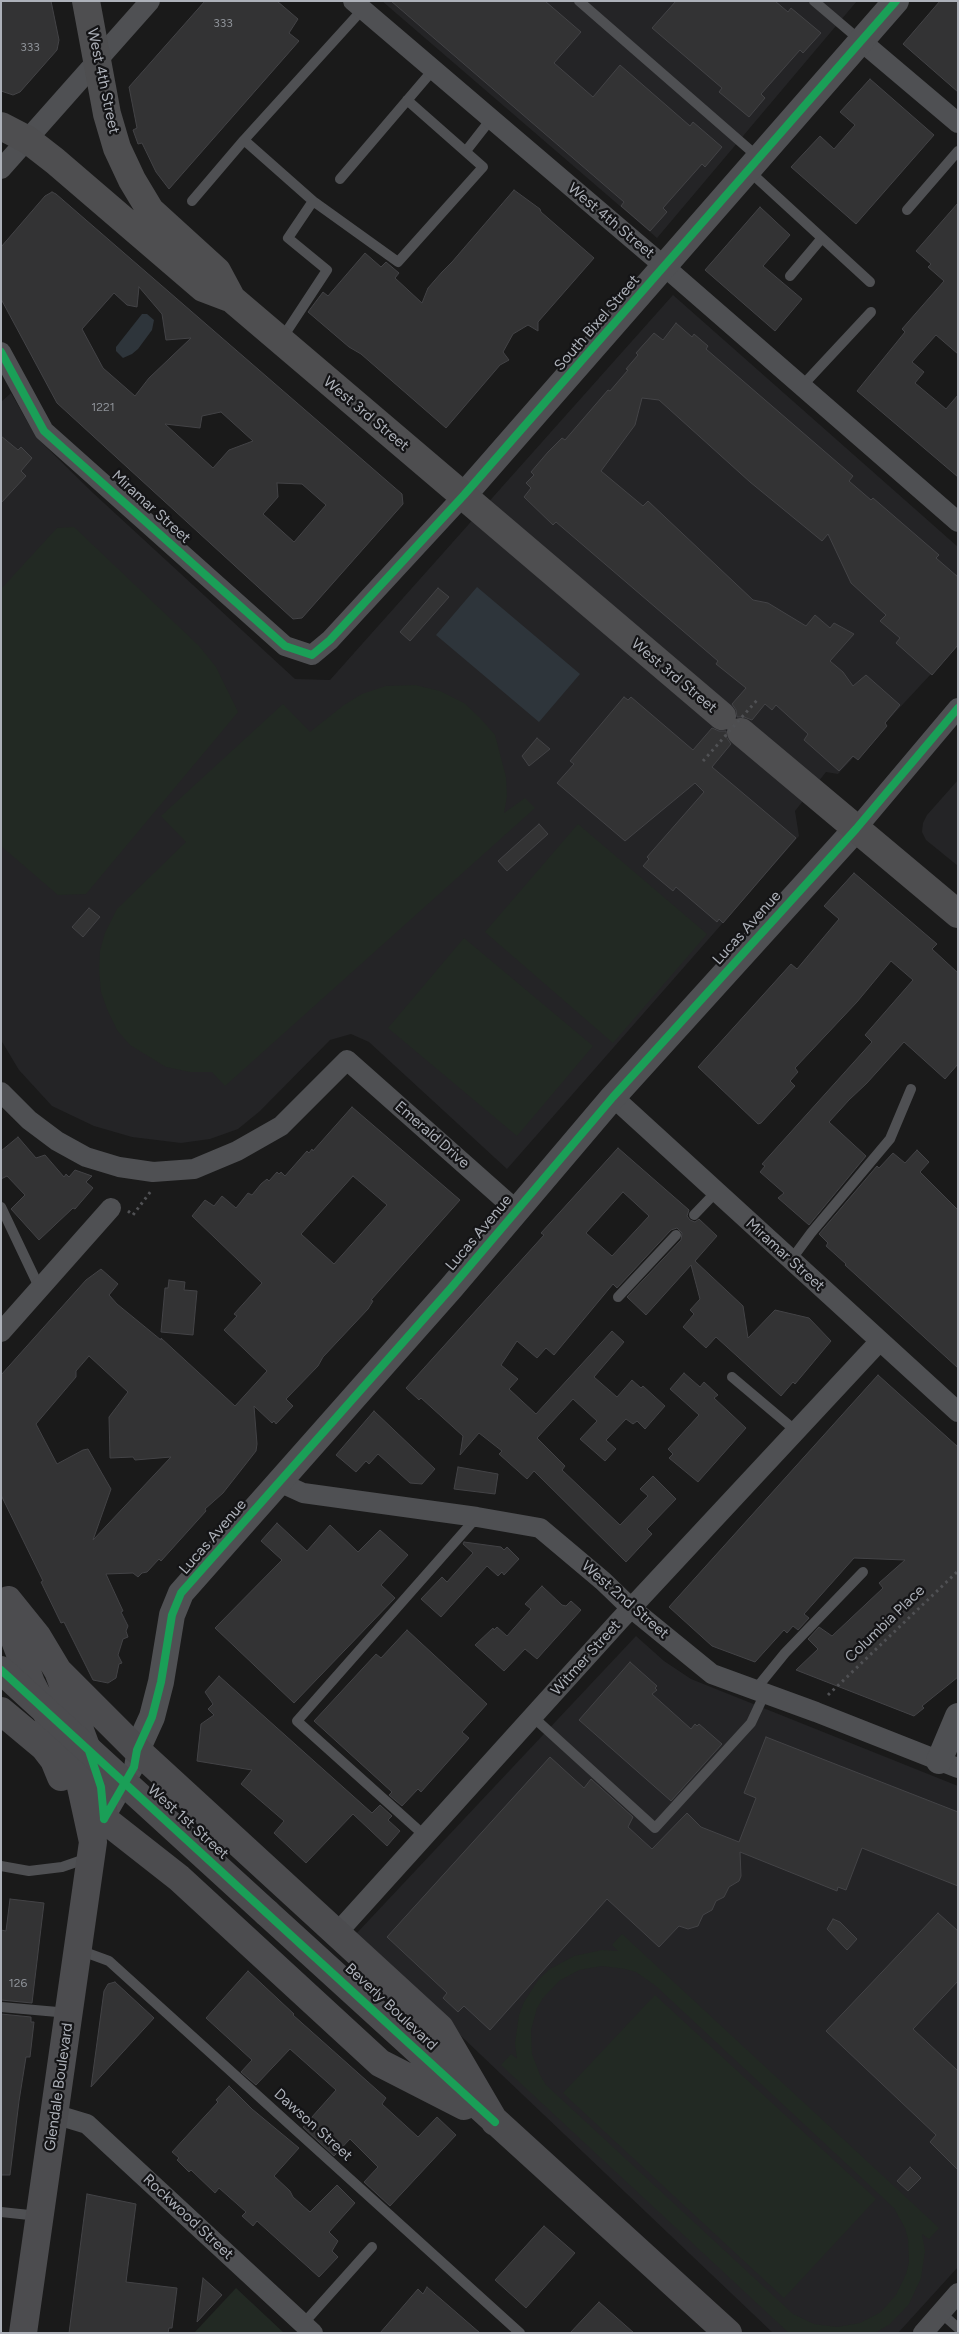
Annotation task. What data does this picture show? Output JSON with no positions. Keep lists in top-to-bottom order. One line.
{"streets":{"main road":["West 4th Street","West 3rd Street","West 1st Street","Beverly Boulevard","Glendale Boulevard"],"street":["South Bixel Street","Miramar Street","Lucas Avenue","Emerald Drive","West 2nd Street","Witmer Street","Rockwood Street"],"lane":["Dawson Street"],"path":["Columbia Place"]},"crossings":[["West 4th Street","South Bixel Street"],["West 4th Street","West 3rd Street"],["South Bixel Street","West 3rd Street"],["South Bixel Street","Miramar Street"],["West 3rd Street","Lucas Avenue"],["Miramar Street","Lucas Avenue"],["Miramar Street","Witmer Street"],["Lucas Avenue","Emerald Drive"],["Lucas Avenue","West 2nd Street"],["Lucas Avenue","Glendale Boulevard"],["West 2nd Street","Witmer Street"],["West 1st Street","Beverly Boulevard"],["Glendale Boulevard","Dawson Street"],["Glendale Boulevard","Rockwood Street"]],"house_numbers":["333","333","1221","126"]}
